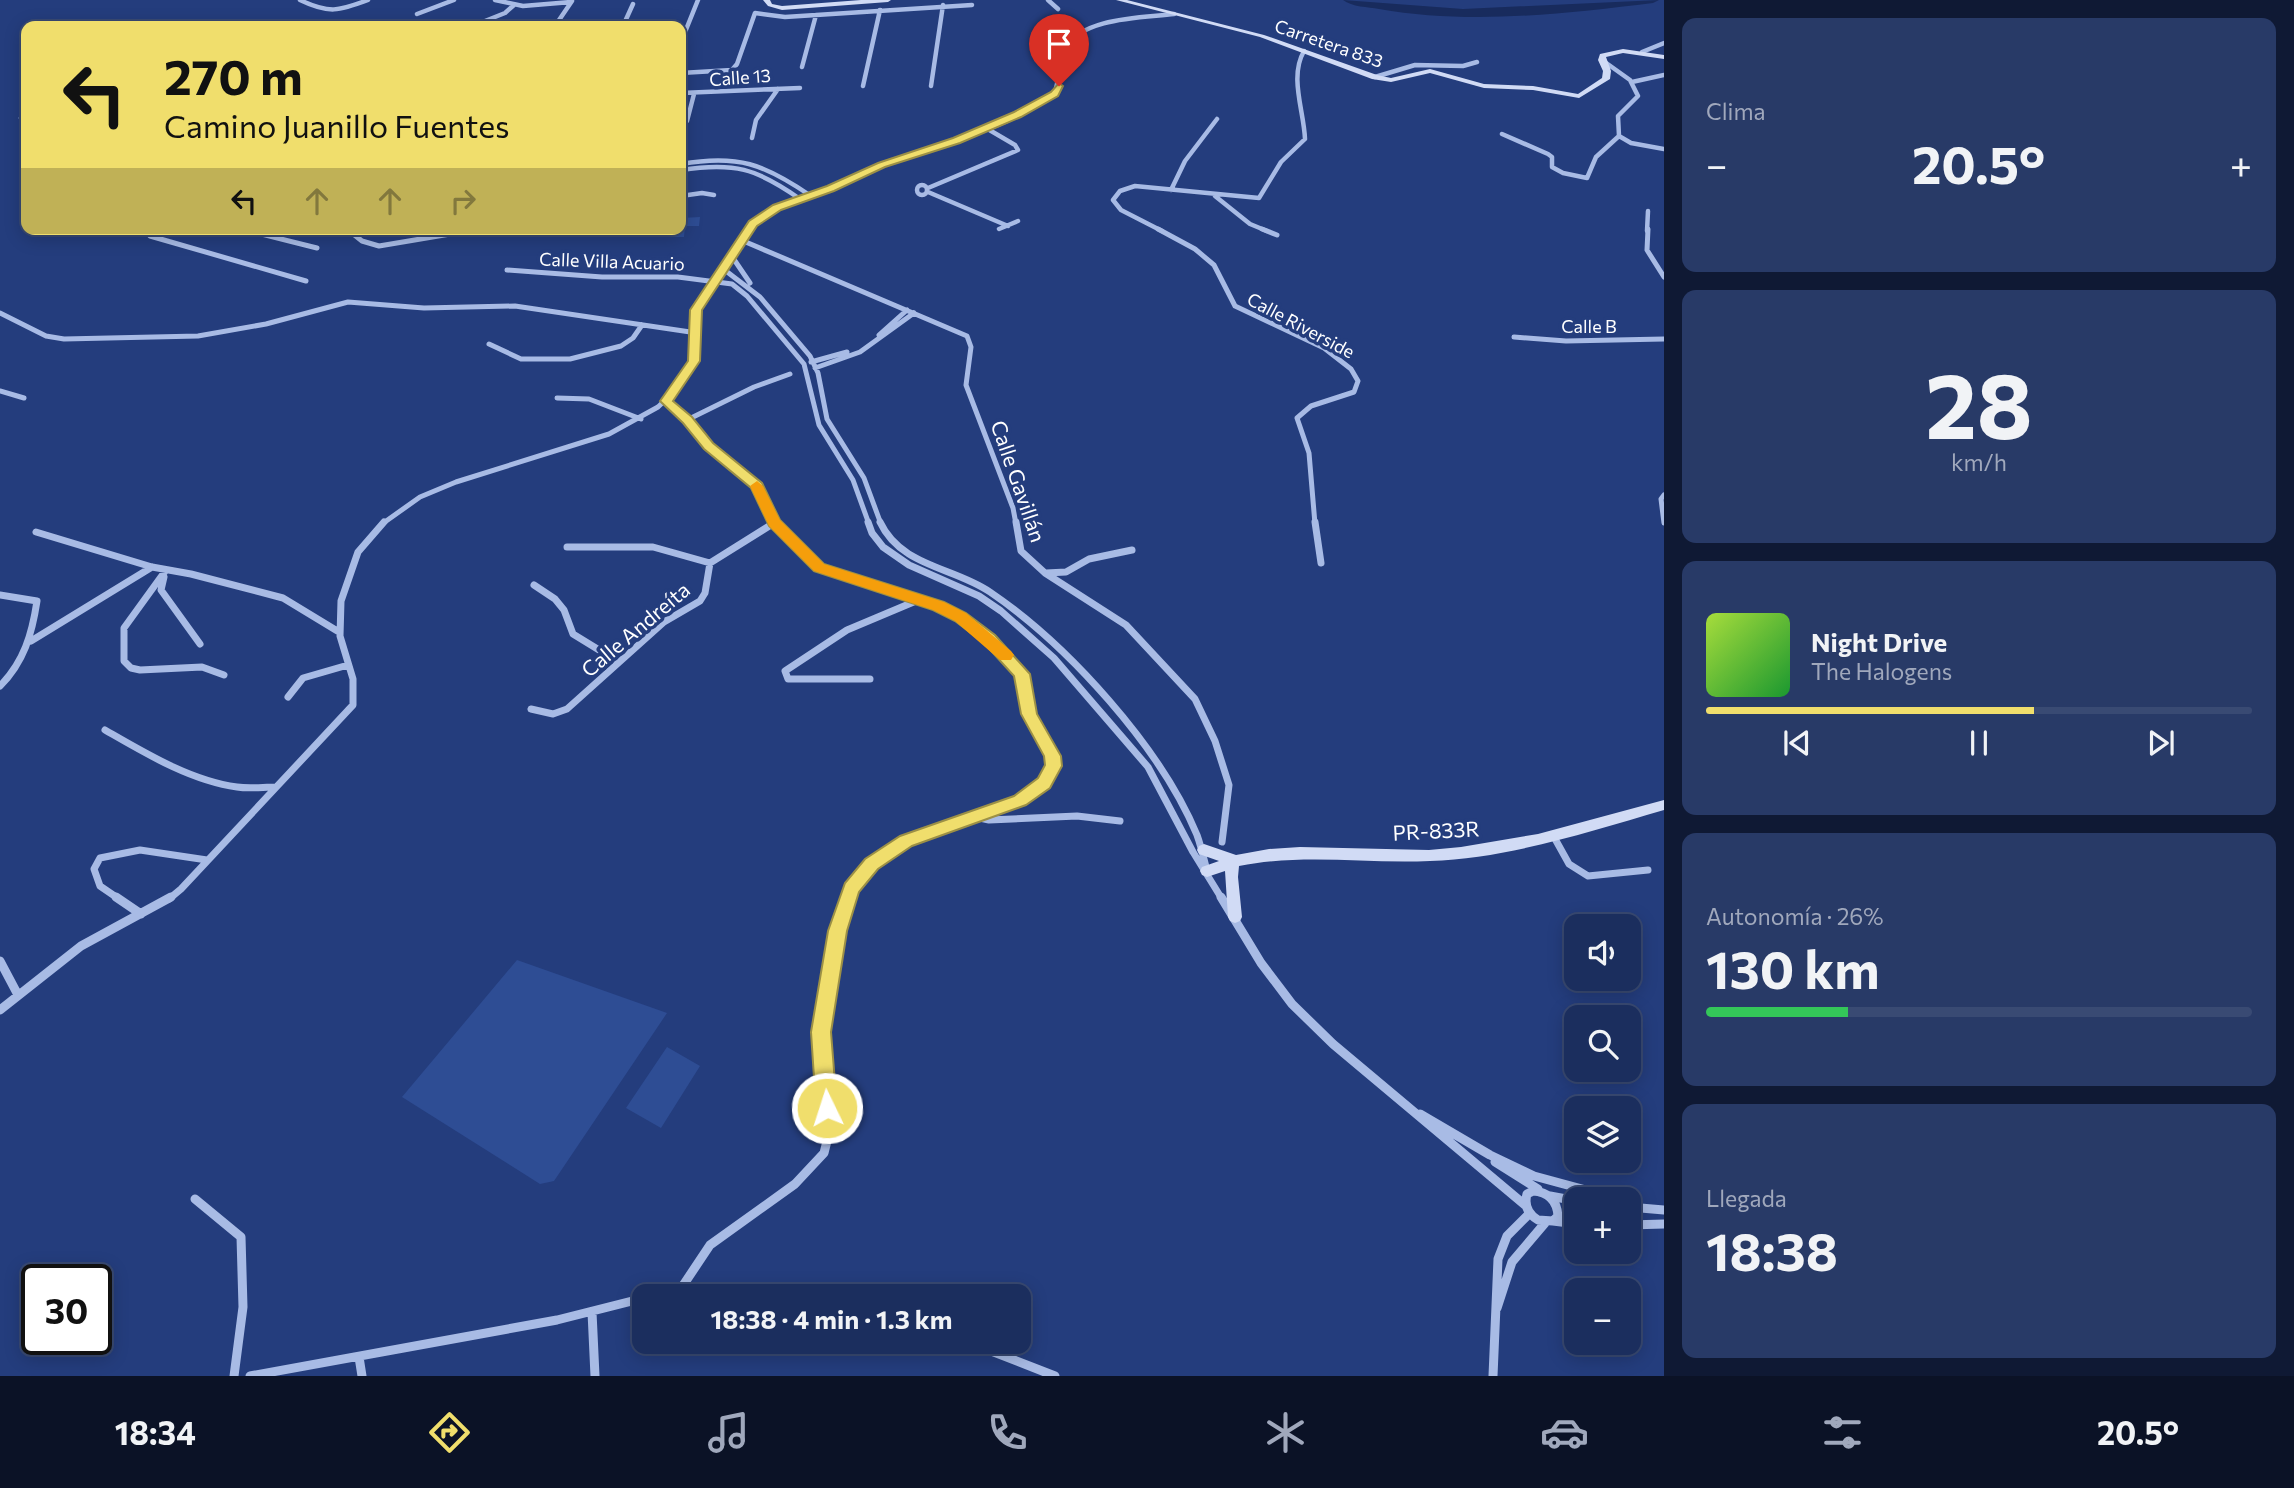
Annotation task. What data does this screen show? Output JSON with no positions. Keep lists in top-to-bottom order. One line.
{"streets":{"street":["Carretera 833","Calle 13","Calle Villa Acuario","Calle Riverside","Calle B","Calle Gavillán","Calle Andreíta","PR-833R"]},"crossings":[["Carretera 833","Calle Riverside"]],"page":{"tile":["Clima",["28","km/h"],["Autonomía · 26%","130 km"],["Llegada","18:38"]],"turn":["270 m","Camino Juanillo Fuentes"],"heat":["−","20.5°","+"],"song":["Night Drive","The Halogens"],"map_buttons":["+","−"],"limit":"30","trip":"18:38 · 4 min · 1.3 km","tabs":["18:34","20.5°"]}}
